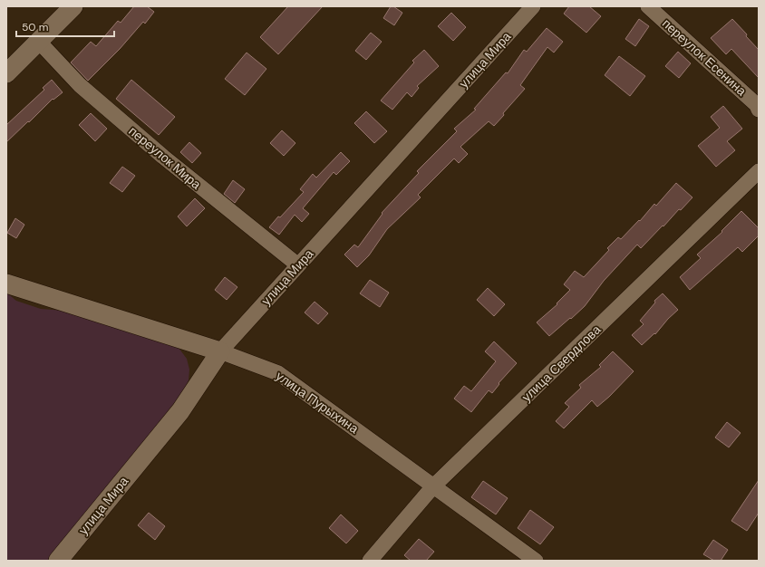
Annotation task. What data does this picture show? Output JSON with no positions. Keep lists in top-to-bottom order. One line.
{"streets":{"street":["переулок Есенина","улица Мира","переулок Мира","улица Свердлова","улица Пурыхина"]},"crossings":[["улица Мира","переулок Мира"],["улица Мира","улица Пурыхина"],["улица Свердлова","улица Пурыхина"]],"scale_bar":"50 m"}
